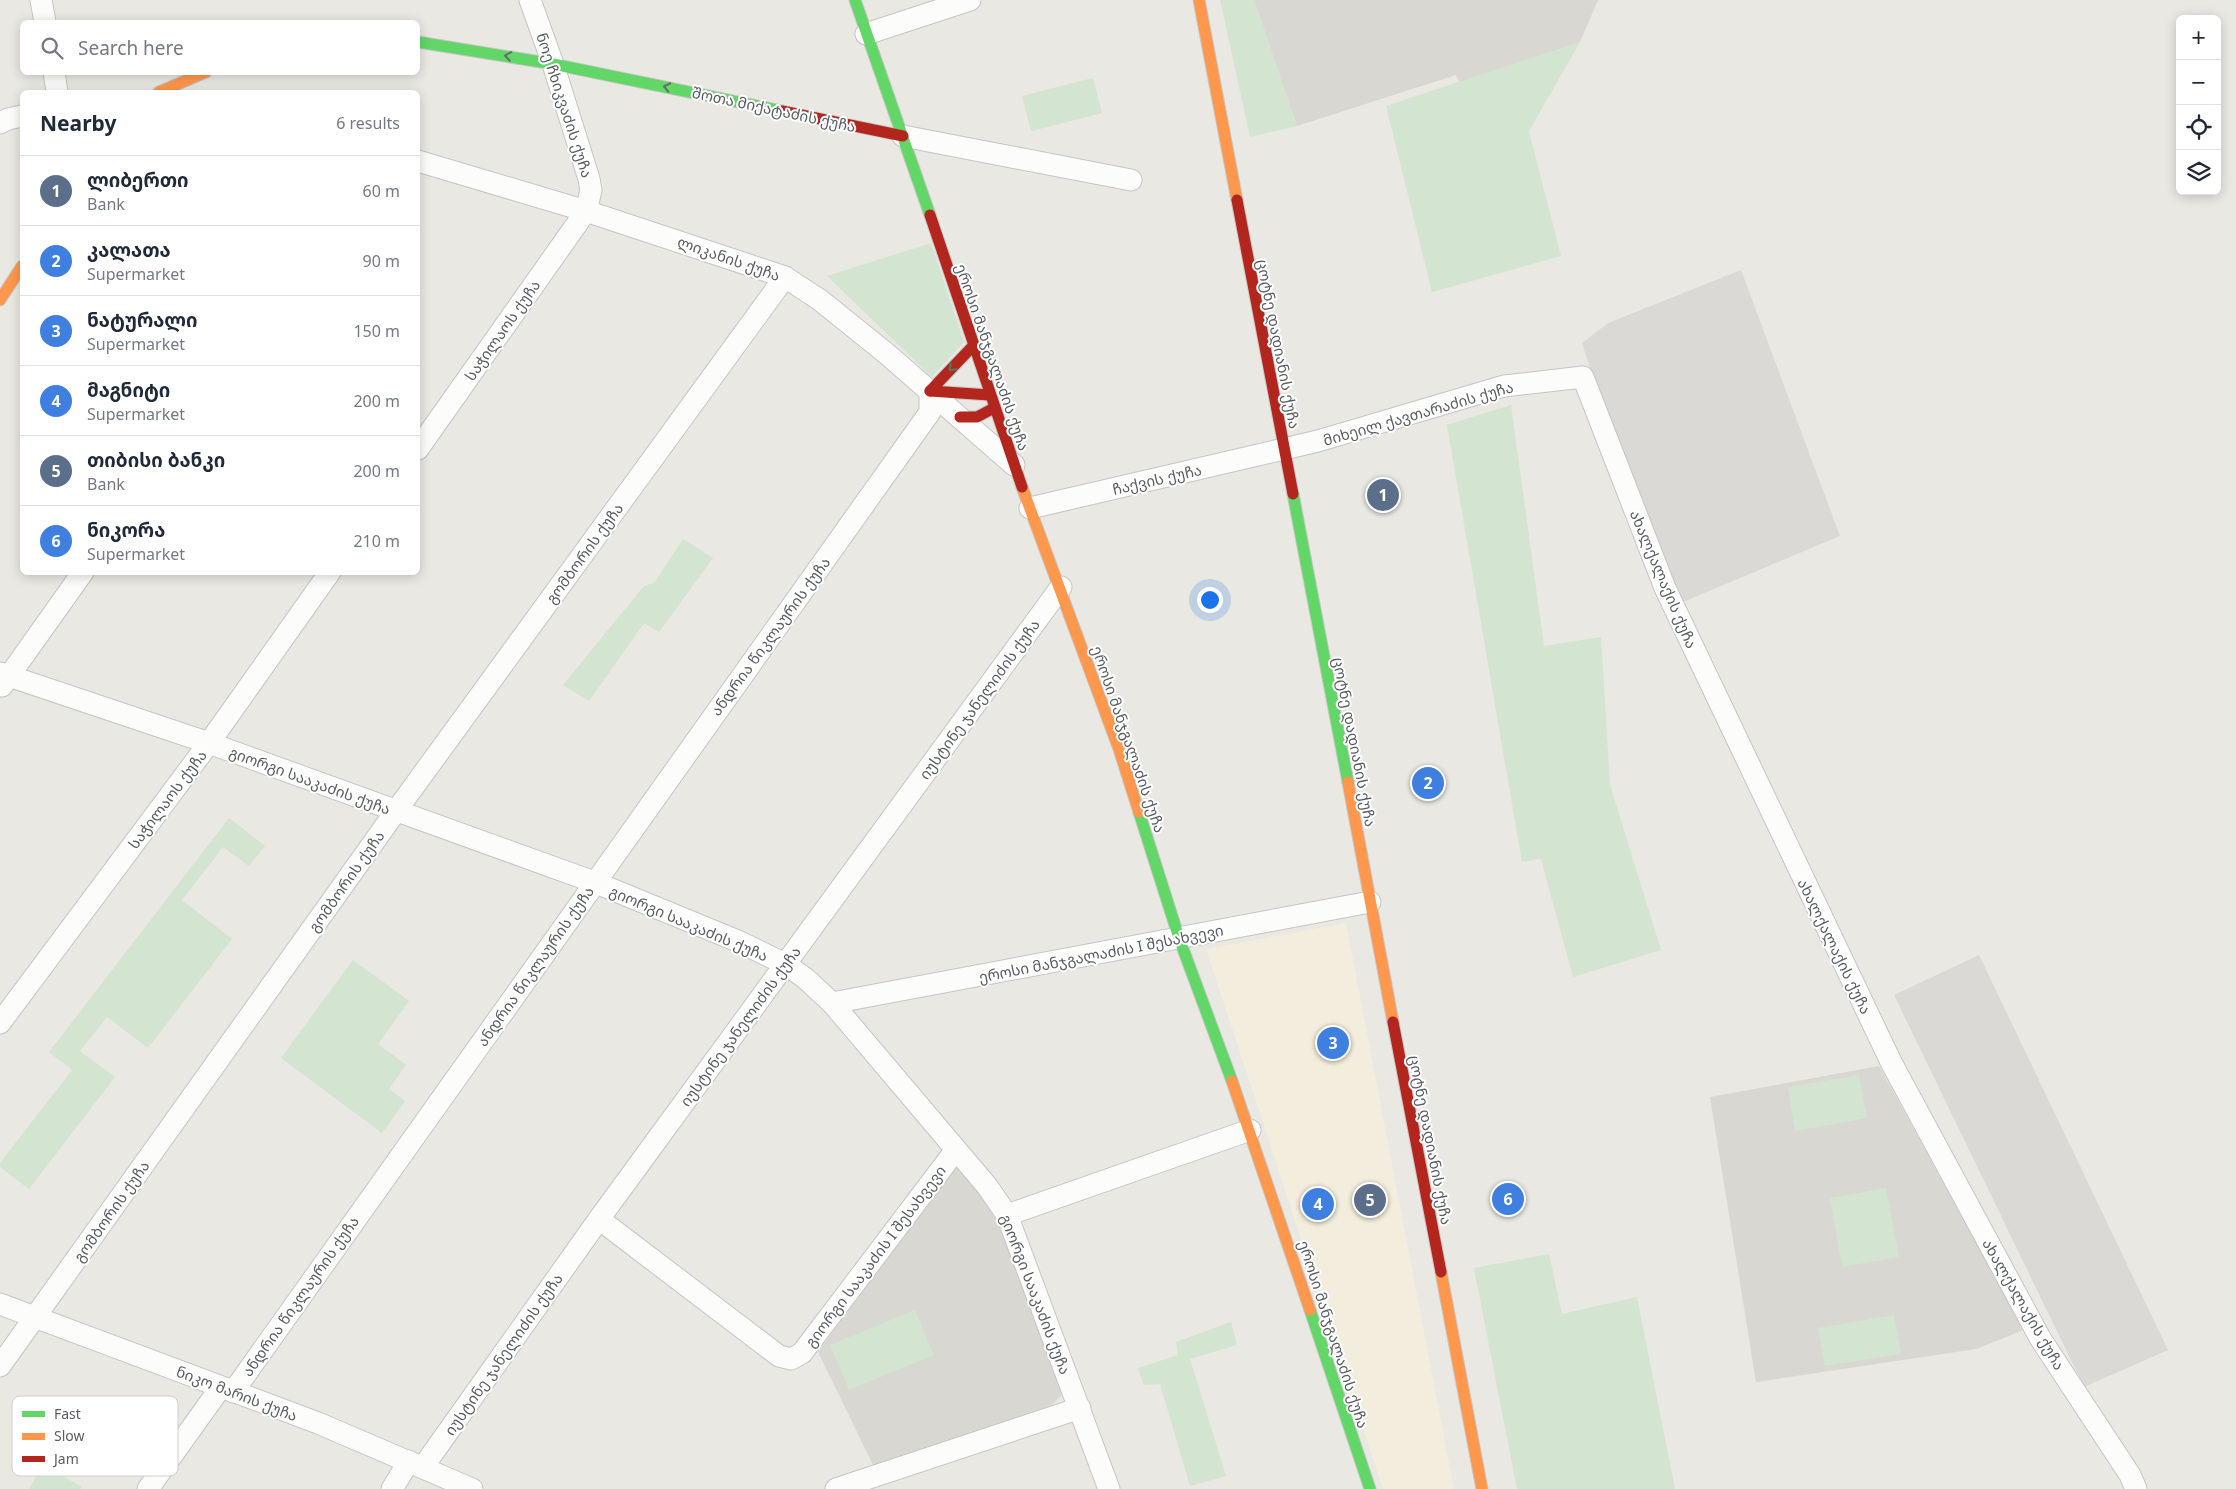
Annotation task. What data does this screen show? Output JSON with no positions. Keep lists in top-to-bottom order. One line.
{"streets":{"street":["ნოე ჩხიკვაძის ქუჩა","შოთა მიქატაძის ქუჩა","ლიკანის ქუჩა","საჭილაოს ქუჩა","ცოტნე დადიანის ქუჩა","ეროსი მანჯგალაძის ქუჩა","მიხეილ ქავთარაძის ქუჩა","ჩაქვის ქუჩა","გომბორის ქუჩა","ახალქალაქის ქუჩა","ანდრია წიკლაურის ქუჩა","იუსტინე ჯანელიძის ქუჩა","გიორგი სააკაძის ქუჩა","ეროსი მანჯგალაძის I შესახვევი","გიორგი სააკაძის I შესახვევი","ნიკო მარის ქუჩა"]},"crossings":[["ნოე ჩხიკვაძის ქუჩა","შოთა მიქატაძის ქუჩა"],["ნოე ჩხიკვაძის ქუჩა","ლიკანის ქუჩა"],["ნოე ჩხიკვაძის ქუჩა","საჭილაოს ქუჩა"],["შოთა მიქატაძის ქუჩა","ეროსი მანჯგალაძის ქუჩა"],["ლიკანის ქუჩა","საჭილაოს ქუჩა"],["ლიკანის ქუჩა","ეროსი მანჯგალაძის ქუჩა"],["ლიკანის ქუჩა","გომბორის ქუჩა"],["ლიკანის ქუჩა","ანდრია წიკლაურის ქუჩა"],["საჭილაოს ქუჩა","გიორგი სააკაძის ქუჩა"],["ცოტნე დადიანის ქუჩა","მიხეილ ქავთარაძის ქუჩა"],["ცოტნე დადიანის ქუჩა","ჩაქვის ქუჩა"],["ცოტნე დადიანის ქუჩა","ეროსი მანჯგალაძის I შესახვევი"],["ეროსი მანჯგალაძის ქუჩა","ჩაქვის ქუჩა"],["ეროსი მანჯგალაძის ქუჩა","იუსტინე ჯანელიძის ქუჩა"],["ეროსი მანჯგალაძის ქუჩა","ეროსი მანჯგალაძის I შესახვევი"],["მიხეილ ქავთარაძის ქუჩა","ჩაქვის ქუჩა"],["მიხეილ ქავთარაძის ქუჩა","ახალქალაქის ქუჩა"],["გომბორის ქუჩა","გიორგი სააკაძის ქუჩა"],["გომბორის ქუჩა","ნიკო მარის ქუჩა"],["ანდრია წიკლაურის ქუჩა","გიორგი სააკაძის ქუჩა"],["ანდრია წიკლაურის ქუჩა","ნიკო მარის ქუჩა"],["იუსტინე ჯანელიძის ქუჩა","გიორგი სააკაძის ქუჩა"],["იუსტინე ჯანელიძის ქუჩა","გიორგი სააკაძის I შესახვევი"],["იუსტინე ჯანელიძის ქუჩა","ნიკო მარის ქუჩა"],["გიორგი სააკაძის ქუჩა","ეროსი მანჯგალაძის I შესახვევი"],["გიორგი სააკაძის ქუჩა","გიორგი სააკაძის I შესახვევი"]],"one_way":["შოთა მიქატაძის ქუჩა"],"legend":["Fast","Slow","Jam"],"page":{"map_buttons":["+","−"],"search":"Search here","heading":["Nearby","6 results"],"list":[{"mark":"1","name":"ლიბერთი","note":"Bank","value":"60 m"},{"mark":"2","name":"კალათა","note":"Supermarket","value":"90 m"},{"mark":"3","name":"ნატურალი","note":"Supermarket","value":"150 m"},{"mark":"4","name":"მაგნიტი","note":"Supermarket","value":"200 m"},{"mark":"5","name":"თიბისი ბანკი","note":"Bank","value":"200 m"},{"mark":"6","name":"ნიკორა","note":"Supermarket","value":"210 m"}],"pins":["1","2","3","6","5","4"]}}
